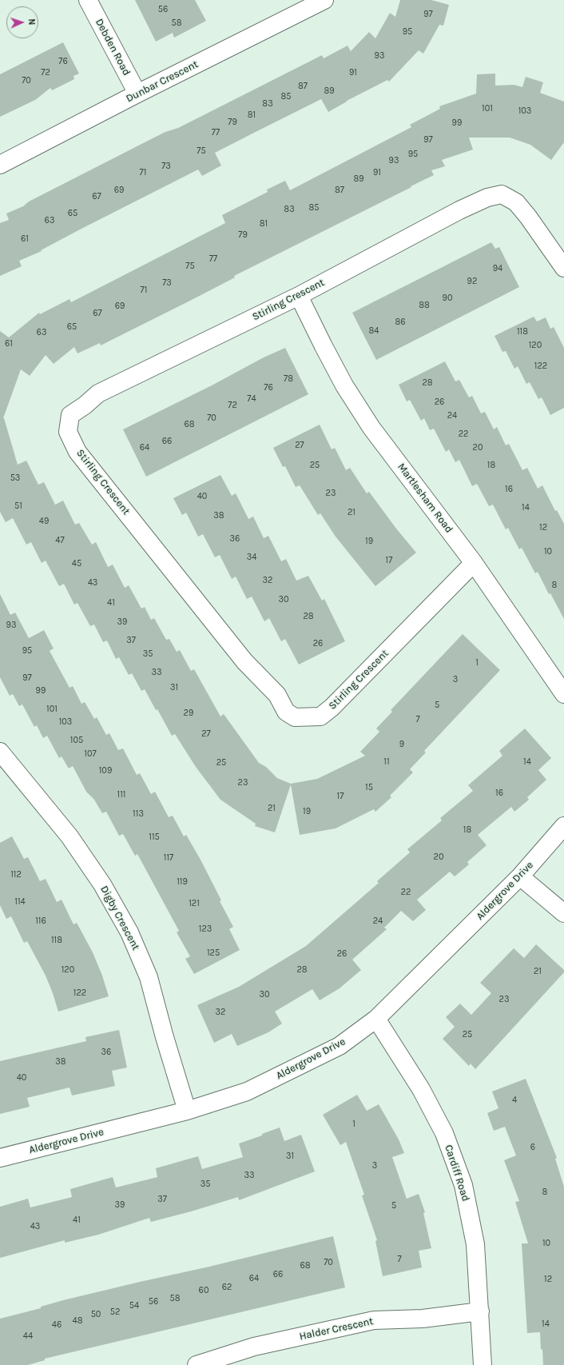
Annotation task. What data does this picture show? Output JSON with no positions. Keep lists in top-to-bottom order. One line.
{"streets":{"street":["Debden Road","Dunbar Crescent","Stirling Crescent","Martlesham Road","Aldergrove Drive","Digby Crescent","Cardiff Road","Halder Crescent"]},"crossings":[["Debden Road","Dunbar Crescent"],["Stirling Crescent","Martlesham Road"],["Aldergrove Drive","Digby Crescent"],["Aldergrove Drive","Cardiff Road"],["Cardiff Road","Halder Crescent"]],"house_numbers":["56","97","58","95","93","76","72","91","70","87","89","85","83","101","103","81","79","99","77","97","75","95","93","73","71","91","89","69","87","67","85","83","65","63","81","79","61","77","75","94","92","73","71","90","88","69","67","86","65","84","118","63","61","120","122","78","28","76","74","26","72","24","70","68","22","66","27","64","20","25","18","53","16","23","40","51","14","21","38","49","12","36","47","19","10","34","17","45","32","43","8","30","41","28","39","93","37","26","95","35","1","33","97","3","31","99","5","101","29","7","103","27","105","9","107","11","14","25","109","23","15","16","111","17","21","19","113","18","115","20","117","112","119","22","114","121","116","24","123","118","125","26","120","28","21","122","30","23","32","25","36","38","40","4","1","6","31","3","33","35","8","37","39","5","41","43","10","7","70","68","66","64","12","62","60","58","56","54","52","50","48","14","46","44"],"north":"right"}
